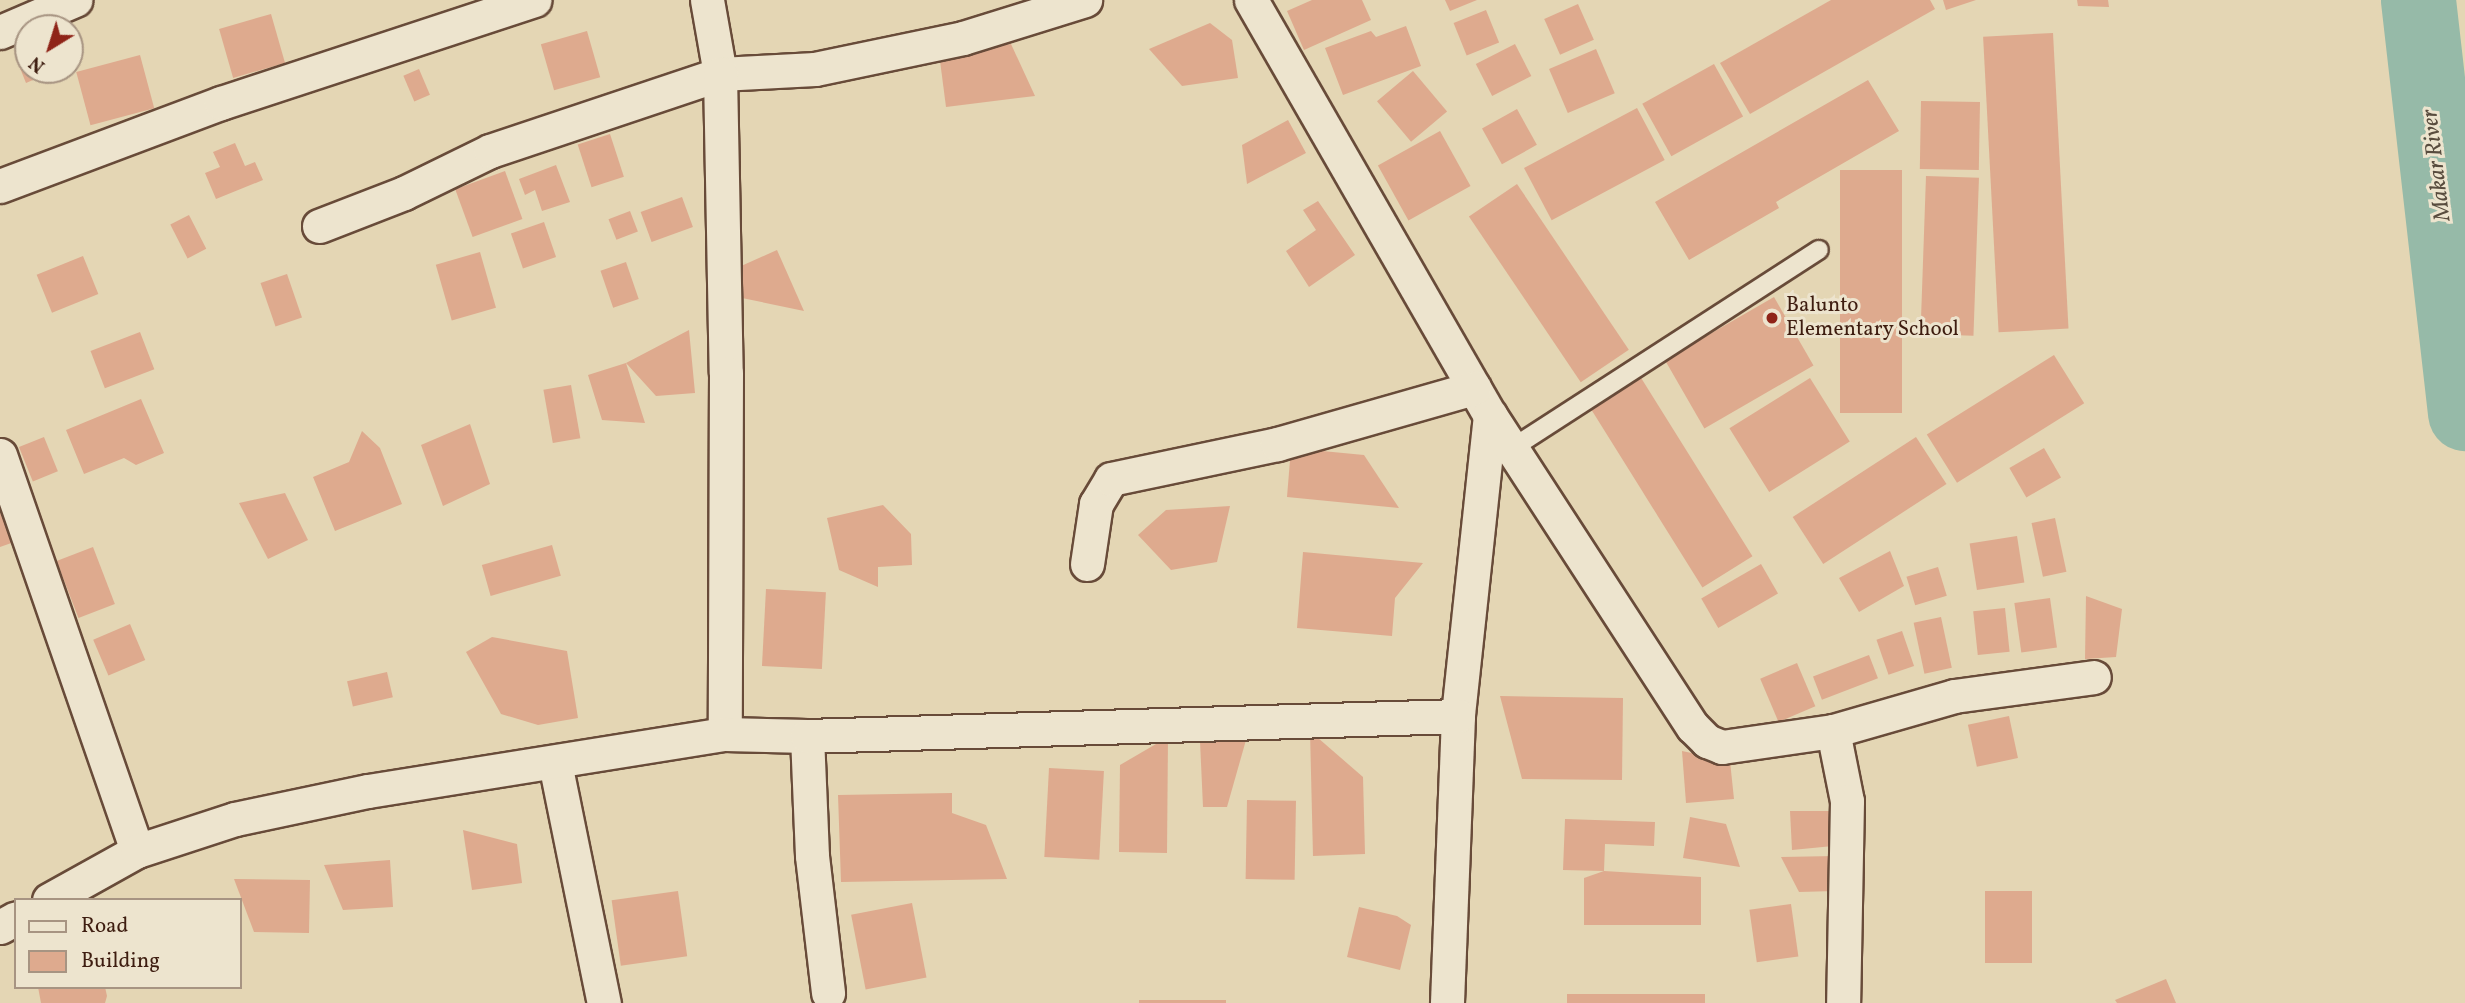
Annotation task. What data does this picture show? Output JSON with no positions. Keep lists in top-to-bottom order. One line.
{"water":["Makar River"],"places":["Balunto Elementary School"],"legend":["Road","Building"],"north":"bottom left"}
